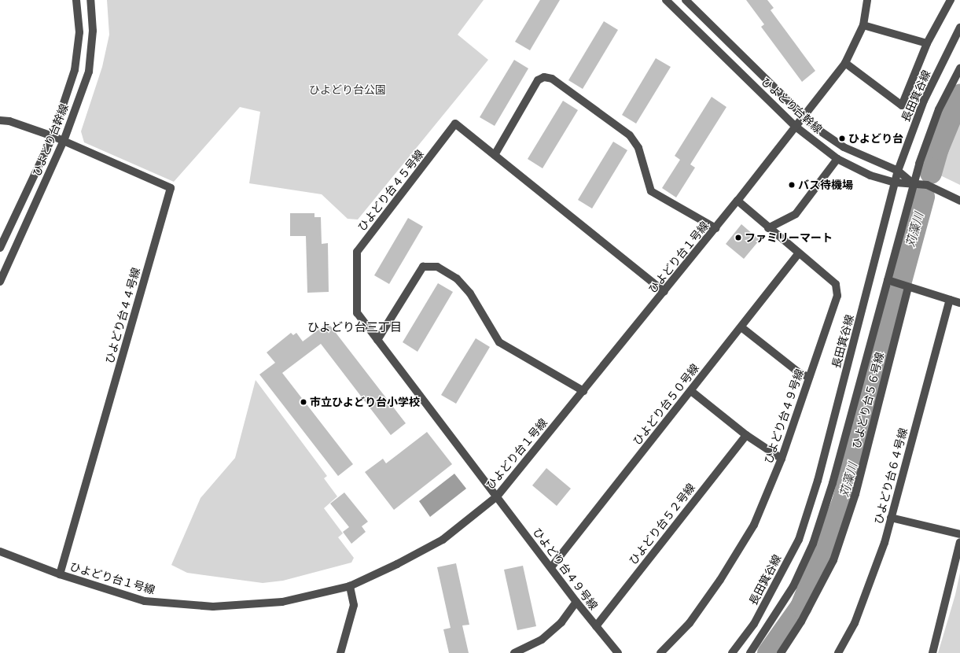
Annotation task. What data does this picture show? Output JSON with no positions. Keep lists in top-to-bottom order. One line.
{"streets":{"street":["長田箕谷線","ひよどり台幹線","ひよどり台４５号線","ひよどり台１号線","ひよどり台４４号線","ひよどり台５６号線","ひよどり台５０号線","ひよどり台４９号線","ひよどり台６４号線","ひよどり台５２号線"]},"crossings":[["長田箕谷線","ひよどり台幹線"],["ひよどり台幹線","ひよどり台１号線"],["ひよどり台幹線","ひよどり台４４号線"],["ひよどり台４５号線","ひよどり台１号線"],["ひよどり台４５号線","ひよどり台４９号線"],["ひよどり台１号線","ひよどり台４４号線"],["ひよどり台１号線","ひよどり台４９号線"],["ひよどり台５０号線","ひよどり台４９号線"],["ひよどり台４９号線","ひよどり台５２号線"]],"districts":["ひよどり台三丁目"],"water":["苅藻川"],"parks":["ひよどり台公園"],"places":["ひよどり台","バス待機場","ファミリーマート","市立ひよどり台小学校"]}
